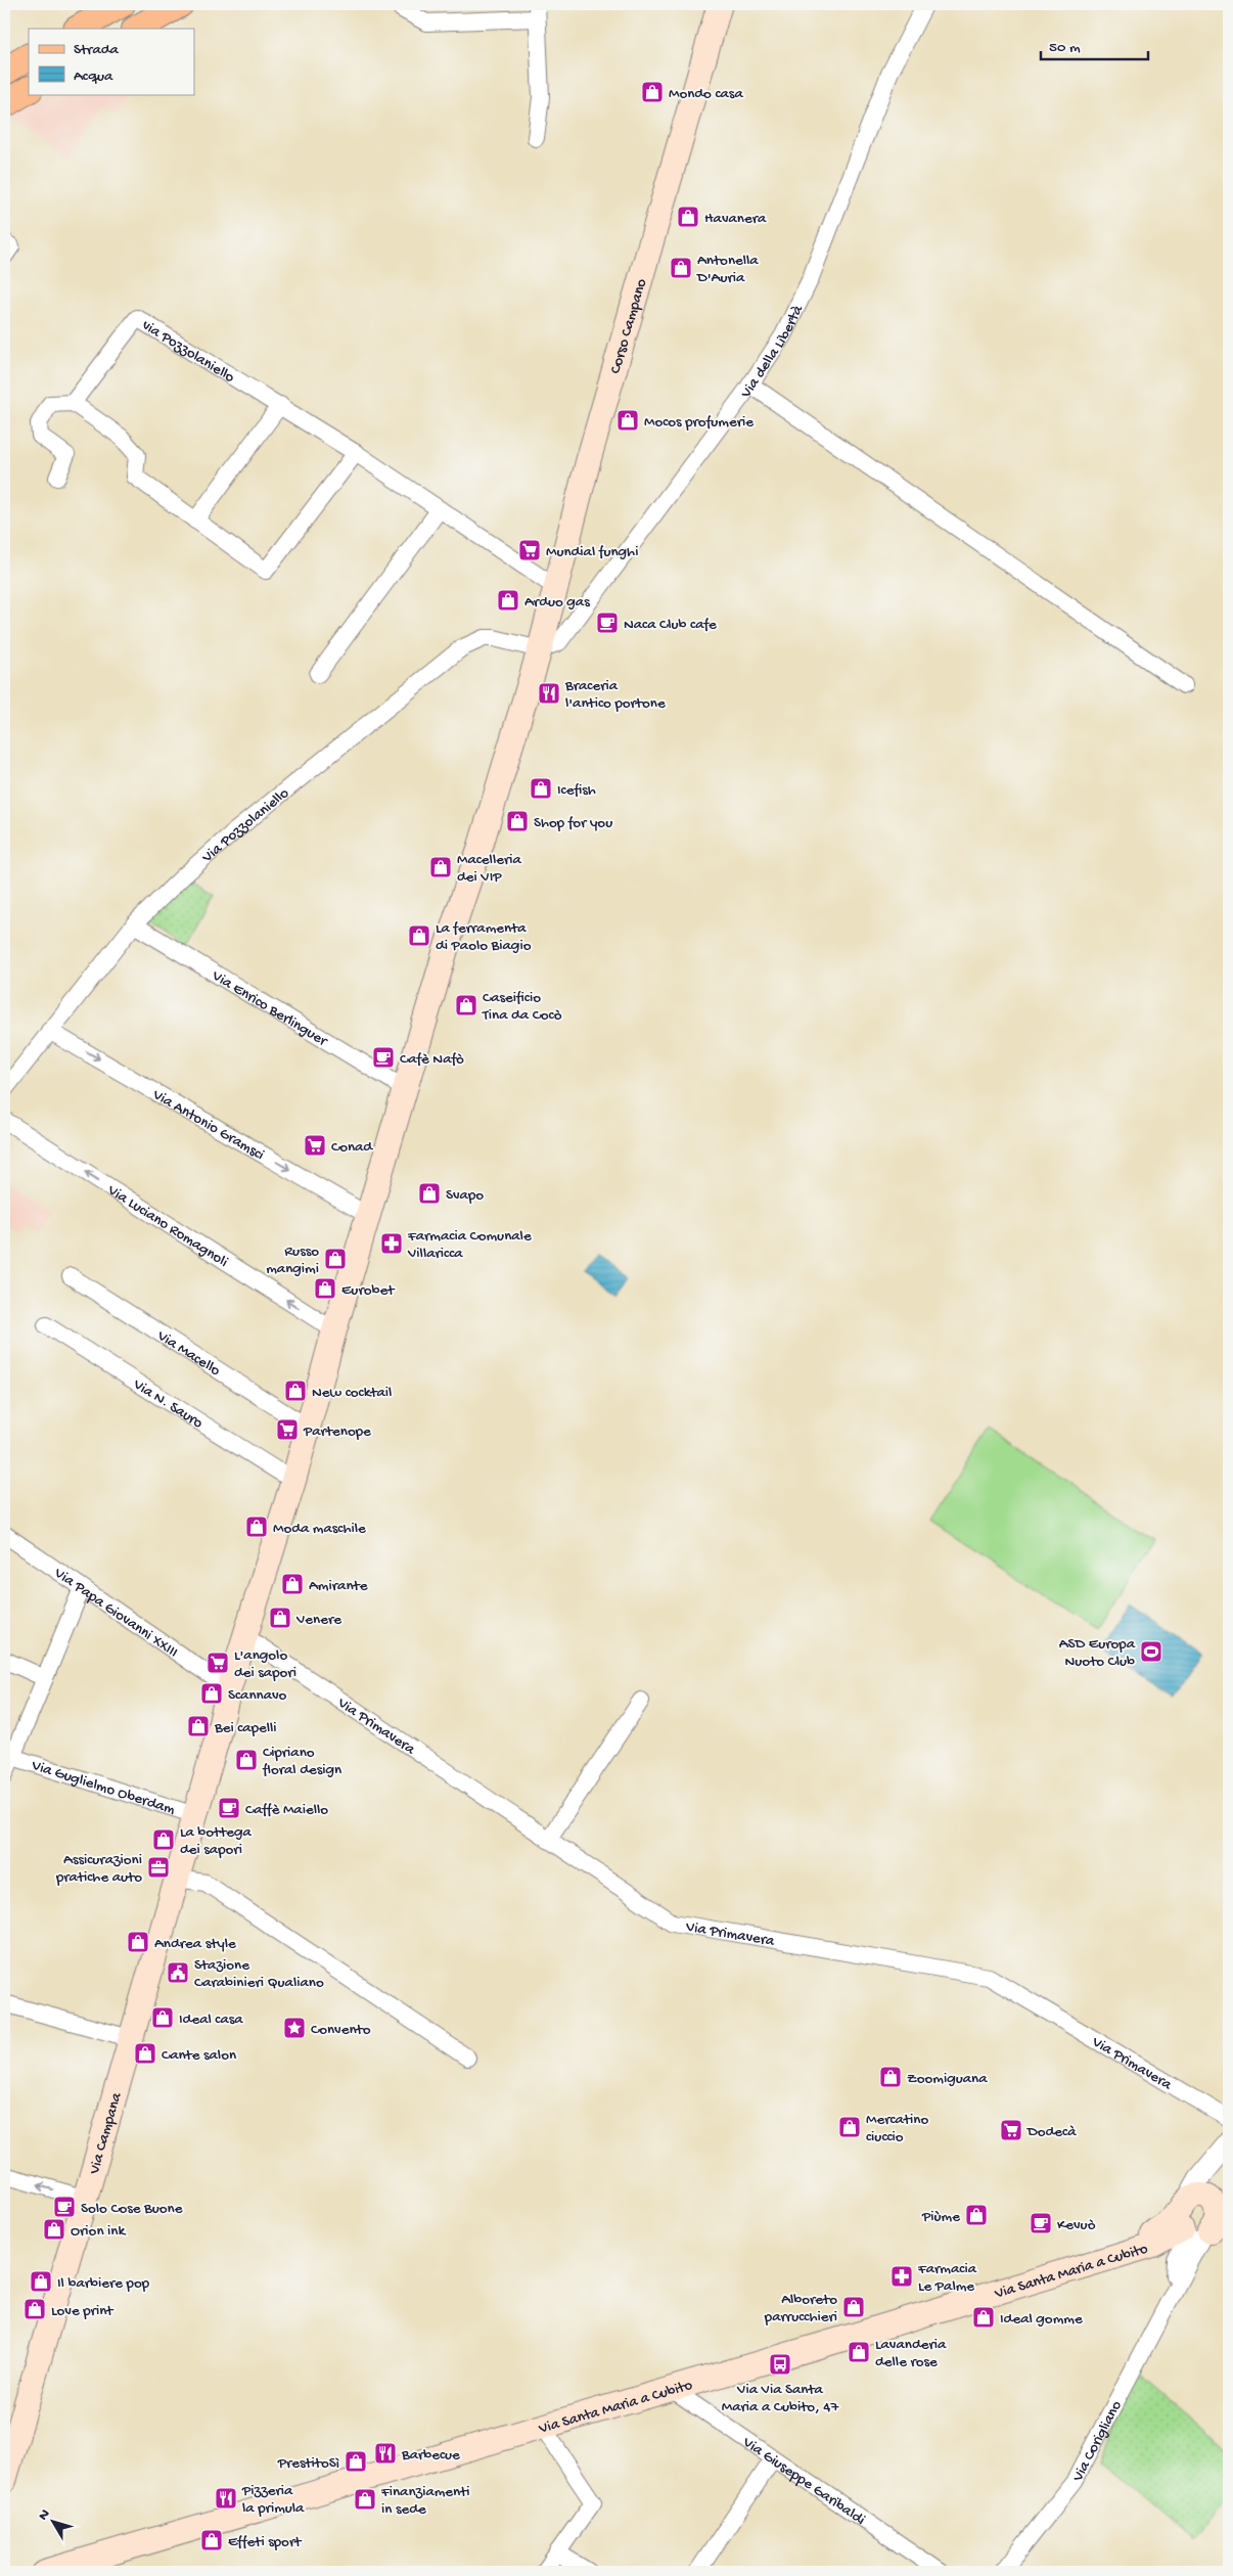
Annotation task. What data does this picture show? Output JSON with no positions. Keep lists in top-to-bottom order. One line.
{"streets":{"main road":["Corso Campano","Via Campana","Via Santa Maria a Cubito"],"street":["via Pozzolaniello","Via della Libertà","Via Pozzolaniello","Via Enrico Berlinguer","Via Antonio Gramsci","Via Luciano Romagnoli","Via Macello","Via N. Sauro","Via Papa Giovanni XXIII","Via Primavera","Via Guglielmo Oberdam","Via Corigliano","Via Giuseppe Garibaldi"]},"crossings":[["Corso Campano","via Pozzolaniello"],["Corso Campano","Via della Libertà"],["Corso Campano","Via Pozzolaniello"],["Corso Campano","Via Enrico Berlinguer"],["Corso Campano","Via Antonio Gramsci"],["Corso Campano","Via Campana"],["Via della Libertà","Via Pozzolaniello"],["Via Pozzolaniello","Via Enrico Berlinguer"],["Via Pozzolaniello","Via Antonio Gramsci"],["Via Antonio Gramsci","Via Campana"],["Via Luciano Romagnoli","Via Campana"],["Via Macello","Via Campana"],["Via N. Sauro","Via Campana"],["Via Papa Giovanni XXIII","Via Guglielmo Oberdam"],["Via Papa Giovanni XXIII","Via Campana"],["Via Primavera","Via Campana"],["Via Guglielmo Oberdam","Via Campana"],["Via Santa Maria a Cubito","Via Giuseppe Garibaldi"]],"one_way":["Via Antonio Gramsci","Via Luciano Romagnoli"],"places":{"shop":["Mondo casa","Havanera","Antonella D'Auria","Mocos profumerie","Arduo gas","Icefish","Shop for you","Macelleria dei VIP","La ferramenta di Paolo Biagio","Caseificio Tina da Cocò","Svapo","Russo mangimi","Eurobet","New cocktail","Moda maschile","Amirante","Venere","Scannavo","Bei capelli","Cipriano floral design","La bottega dei sapori","Andrea style","Ideal casa","Cante salon","Zoomiguana","Mercatino ciuccio","Piùme","Orion ink","Il barbiere pop","Alboreto parrucchieri","Love print","Ideal gomme","Lavanderia delle rose","PrestitoSì","Finanziamenti in sede","Effeti sport"],"supermarket":["Mundial funghi","Conad","Partenope","L'angolo dei sapori","Dodecà"],"cafe":["Naca Club cafe","Cafè Nafò","Caffè Maiello","Solo Cose Buone","Kevuò"],"restaurant":["Braceria l'antico portone","Barbecue","Pizzeria la primula"],"pharmacy":["Farmacia Comunale Villaricca","Farmacia Le Palme"],"sports":["ASD Europa Nuoto Club"],"office":["Assicurazioni pratiche auto"],"public building":["Stazione Carabinieri Qualiano"],"place":["Convento"],"bus stop":["Via Via Santa Maria a Cubito, 47"]},"legend":["Strada","Acqua"],"scale_bar":"50 m","north":"top left"}
